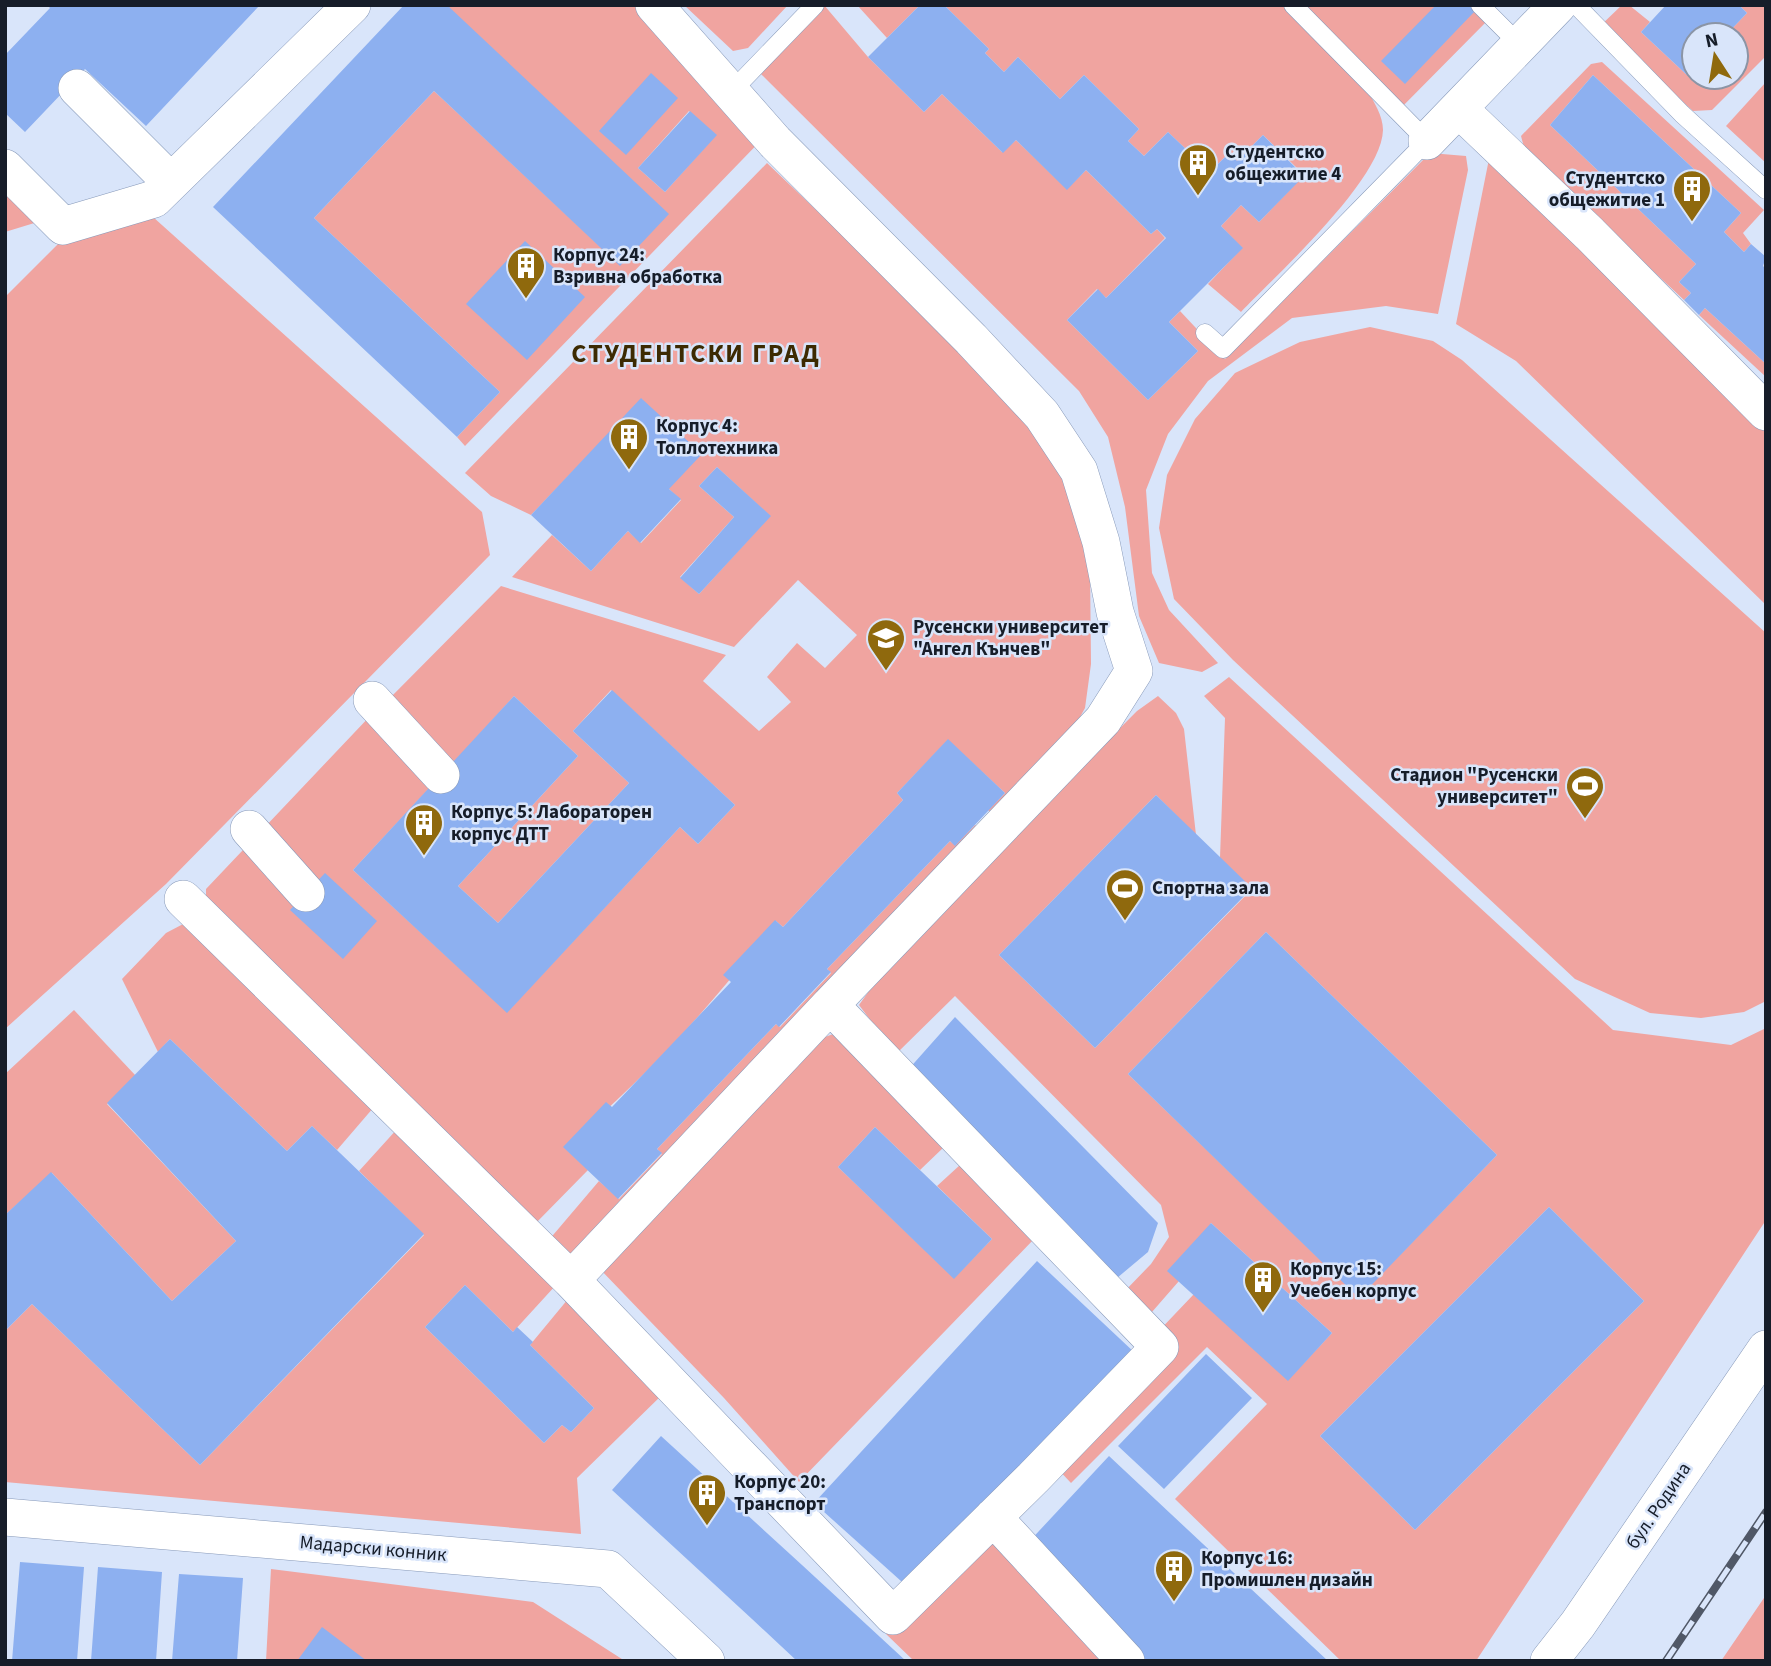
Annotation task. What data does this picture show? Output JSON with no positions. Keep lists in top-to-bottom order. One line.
{"streets":{"street":["бул. Родина","Мадарски конник"]},"districts":["СТУДЕНТСКИ ГРАД"],"places":{"building":["Студентско общежитие 4","Студентско общежитие 1","Корпус 24: Взривна обработка","Корпус 4: Топлотехника","Корпус 5: Лабораторен корпус ДТТ","Корпус 15: Учебен корпус","Корпус 20: Транспорт","Корпус 16: Промишлен дизайн"],"school or university":["Русенски университет \"Ангел Кънчев\""],"sports":["Стадион \"Русенски университет\"","Спортна зала"]},"north":"top"}
